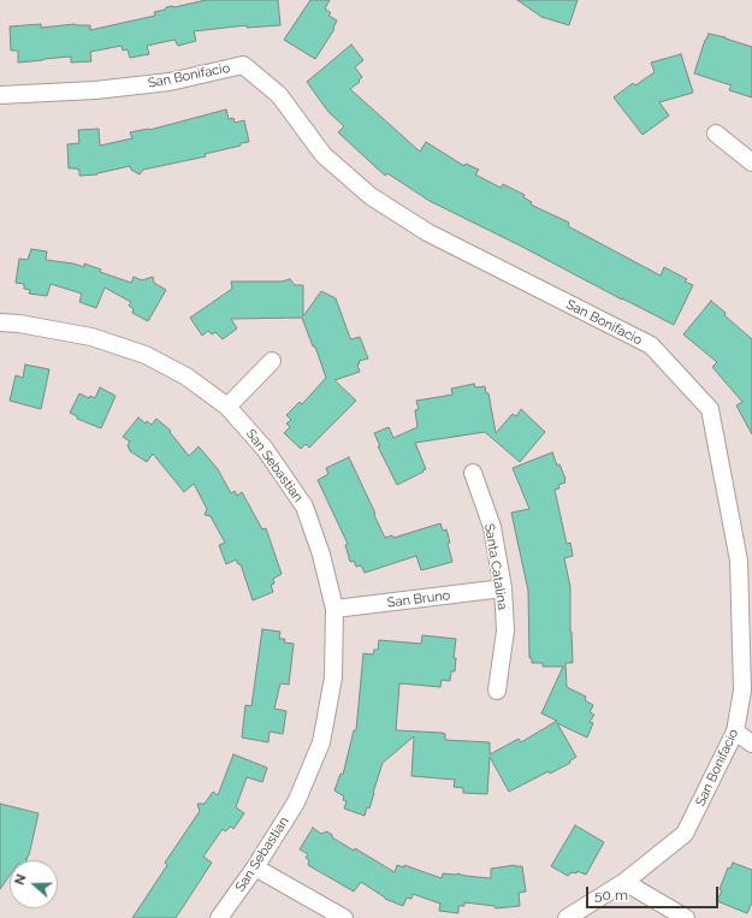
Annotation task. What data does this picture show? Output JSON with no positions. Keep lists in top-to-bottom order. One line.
{"streets":{"street":["San Bonifacio","San Sebastian","Santa Catalina","San Bruno"]},"crossings":[["San Sebastian","San Bruno"],["Santa Catalina","San Bruno"]],"scale_bar":"50 m","north":"left"}
